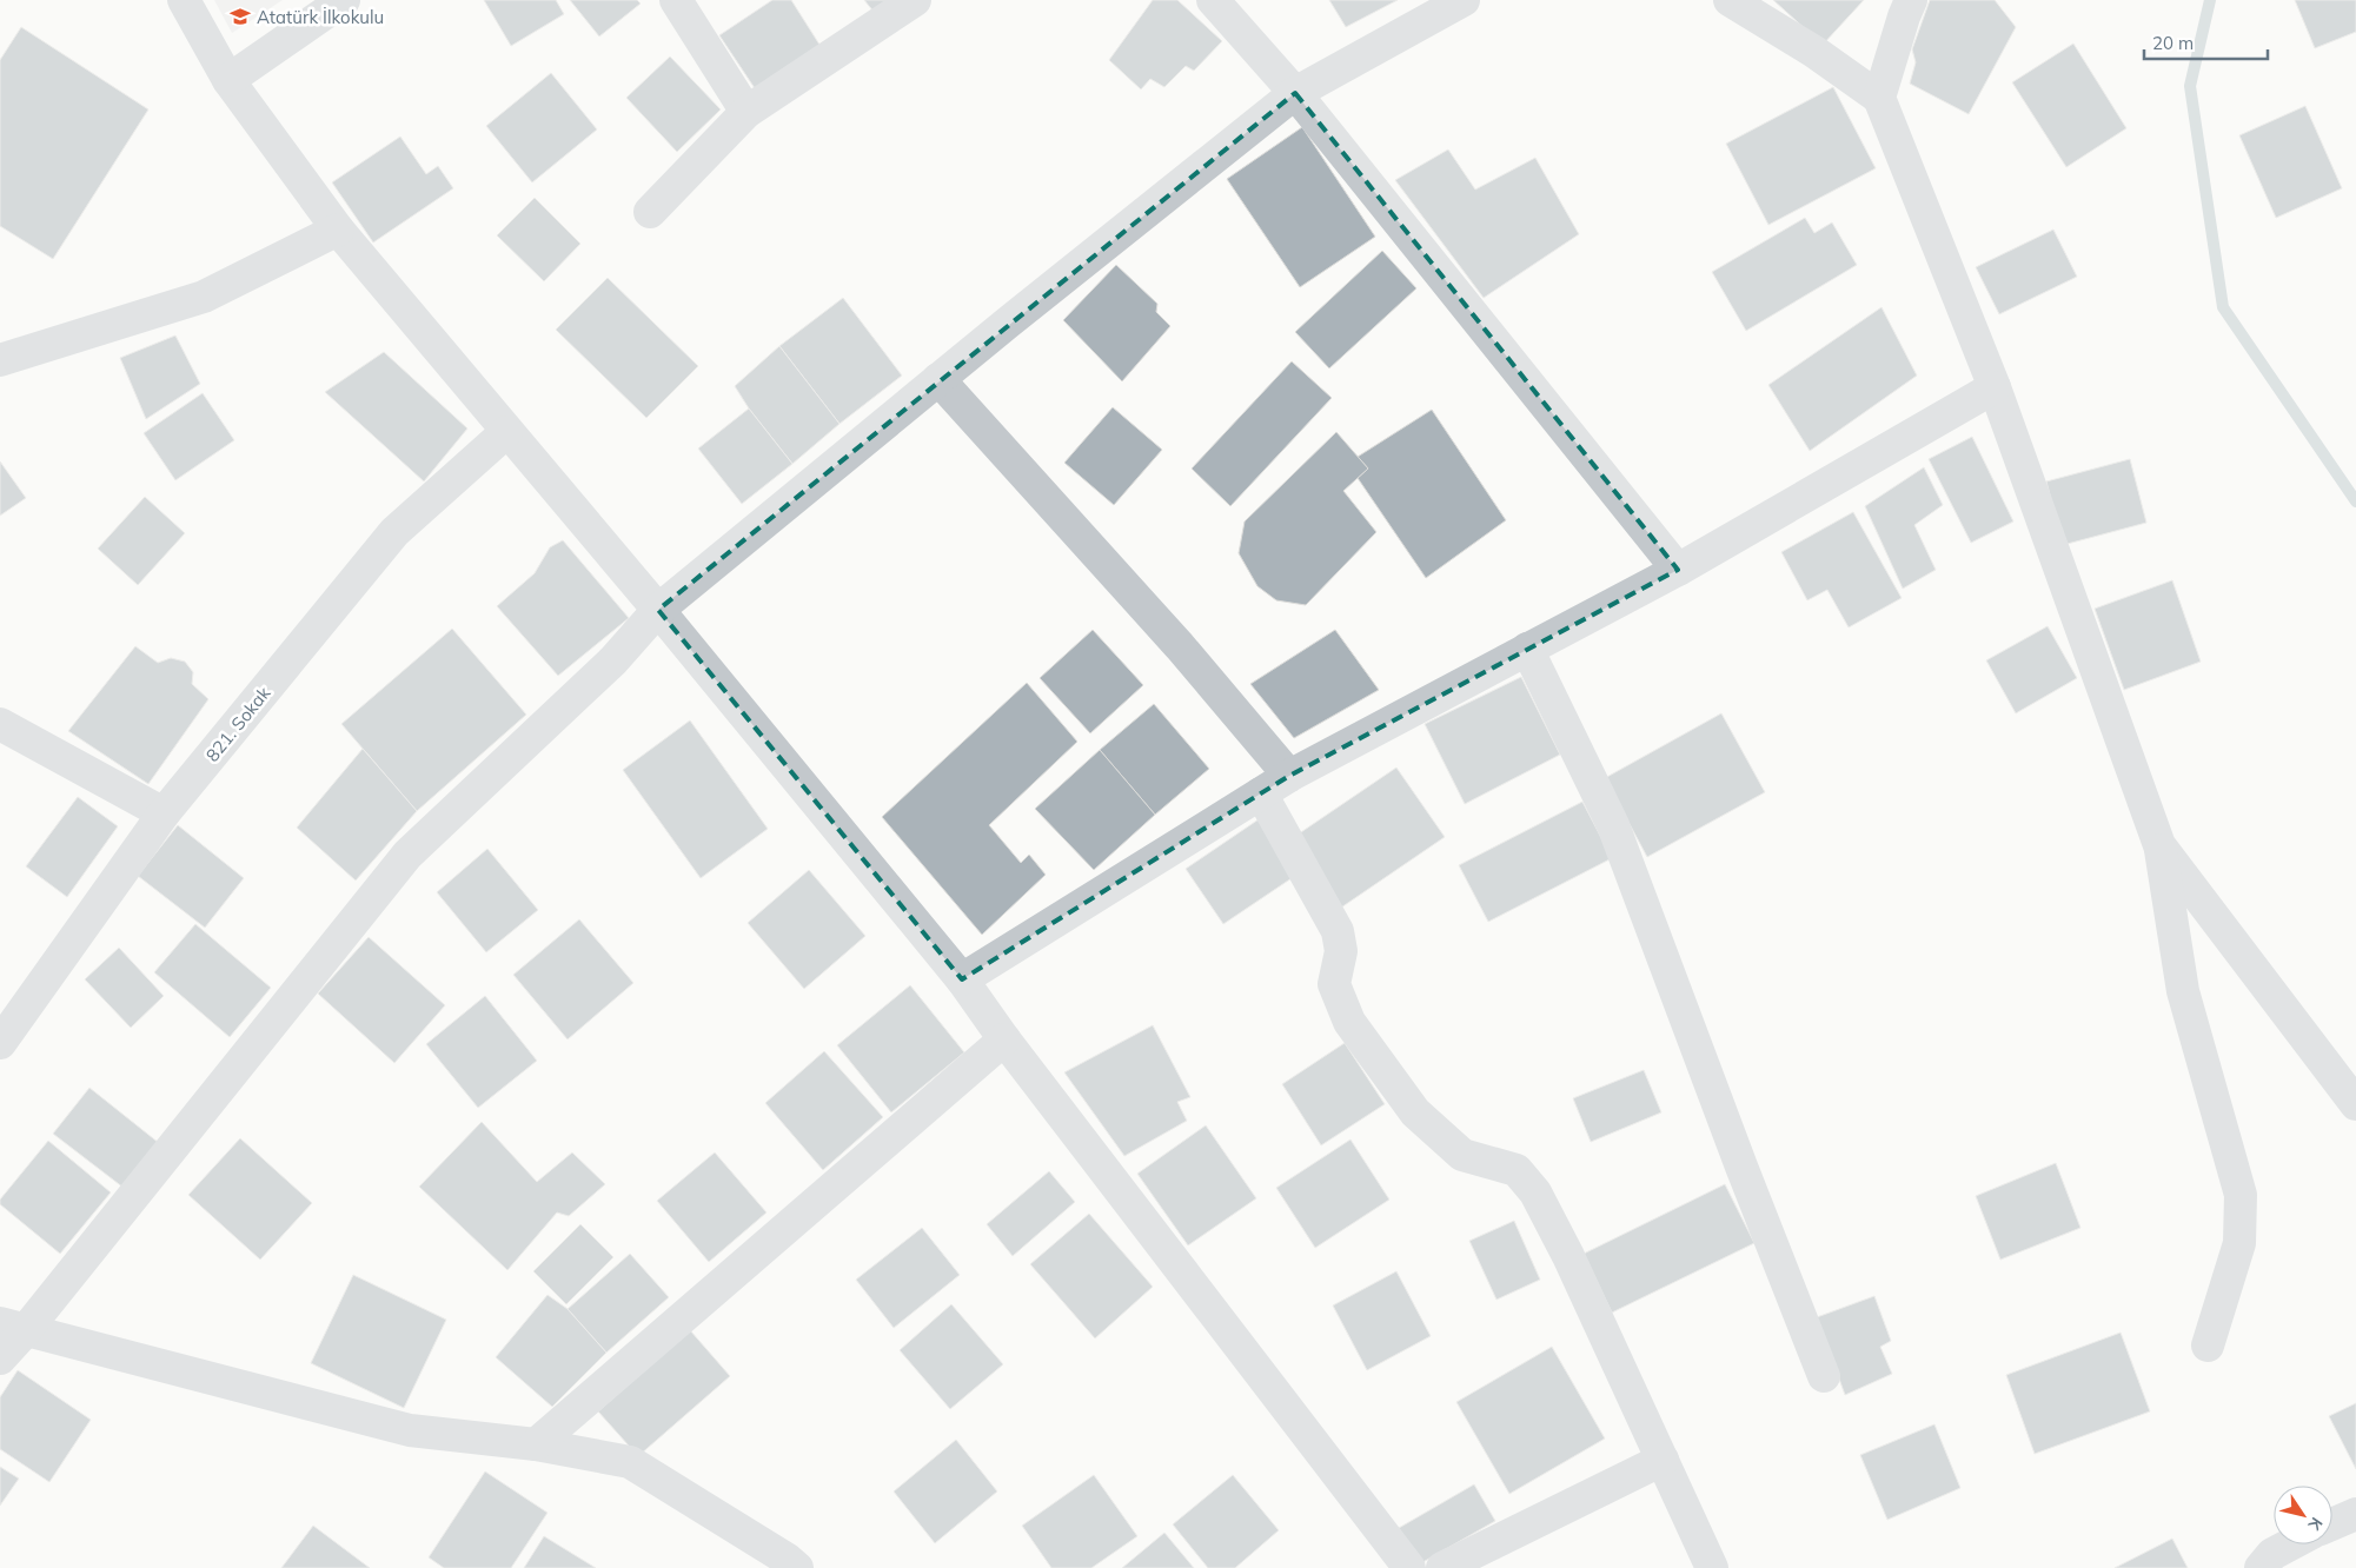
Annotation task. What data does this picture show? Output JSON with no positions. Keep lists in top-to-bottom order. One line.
{"streets":{"street":["821. Sokak"]},"places":{"school or university":["Atatürk İlkokulu"]},"scale_bar":"20 m","north":"bottom right"}
